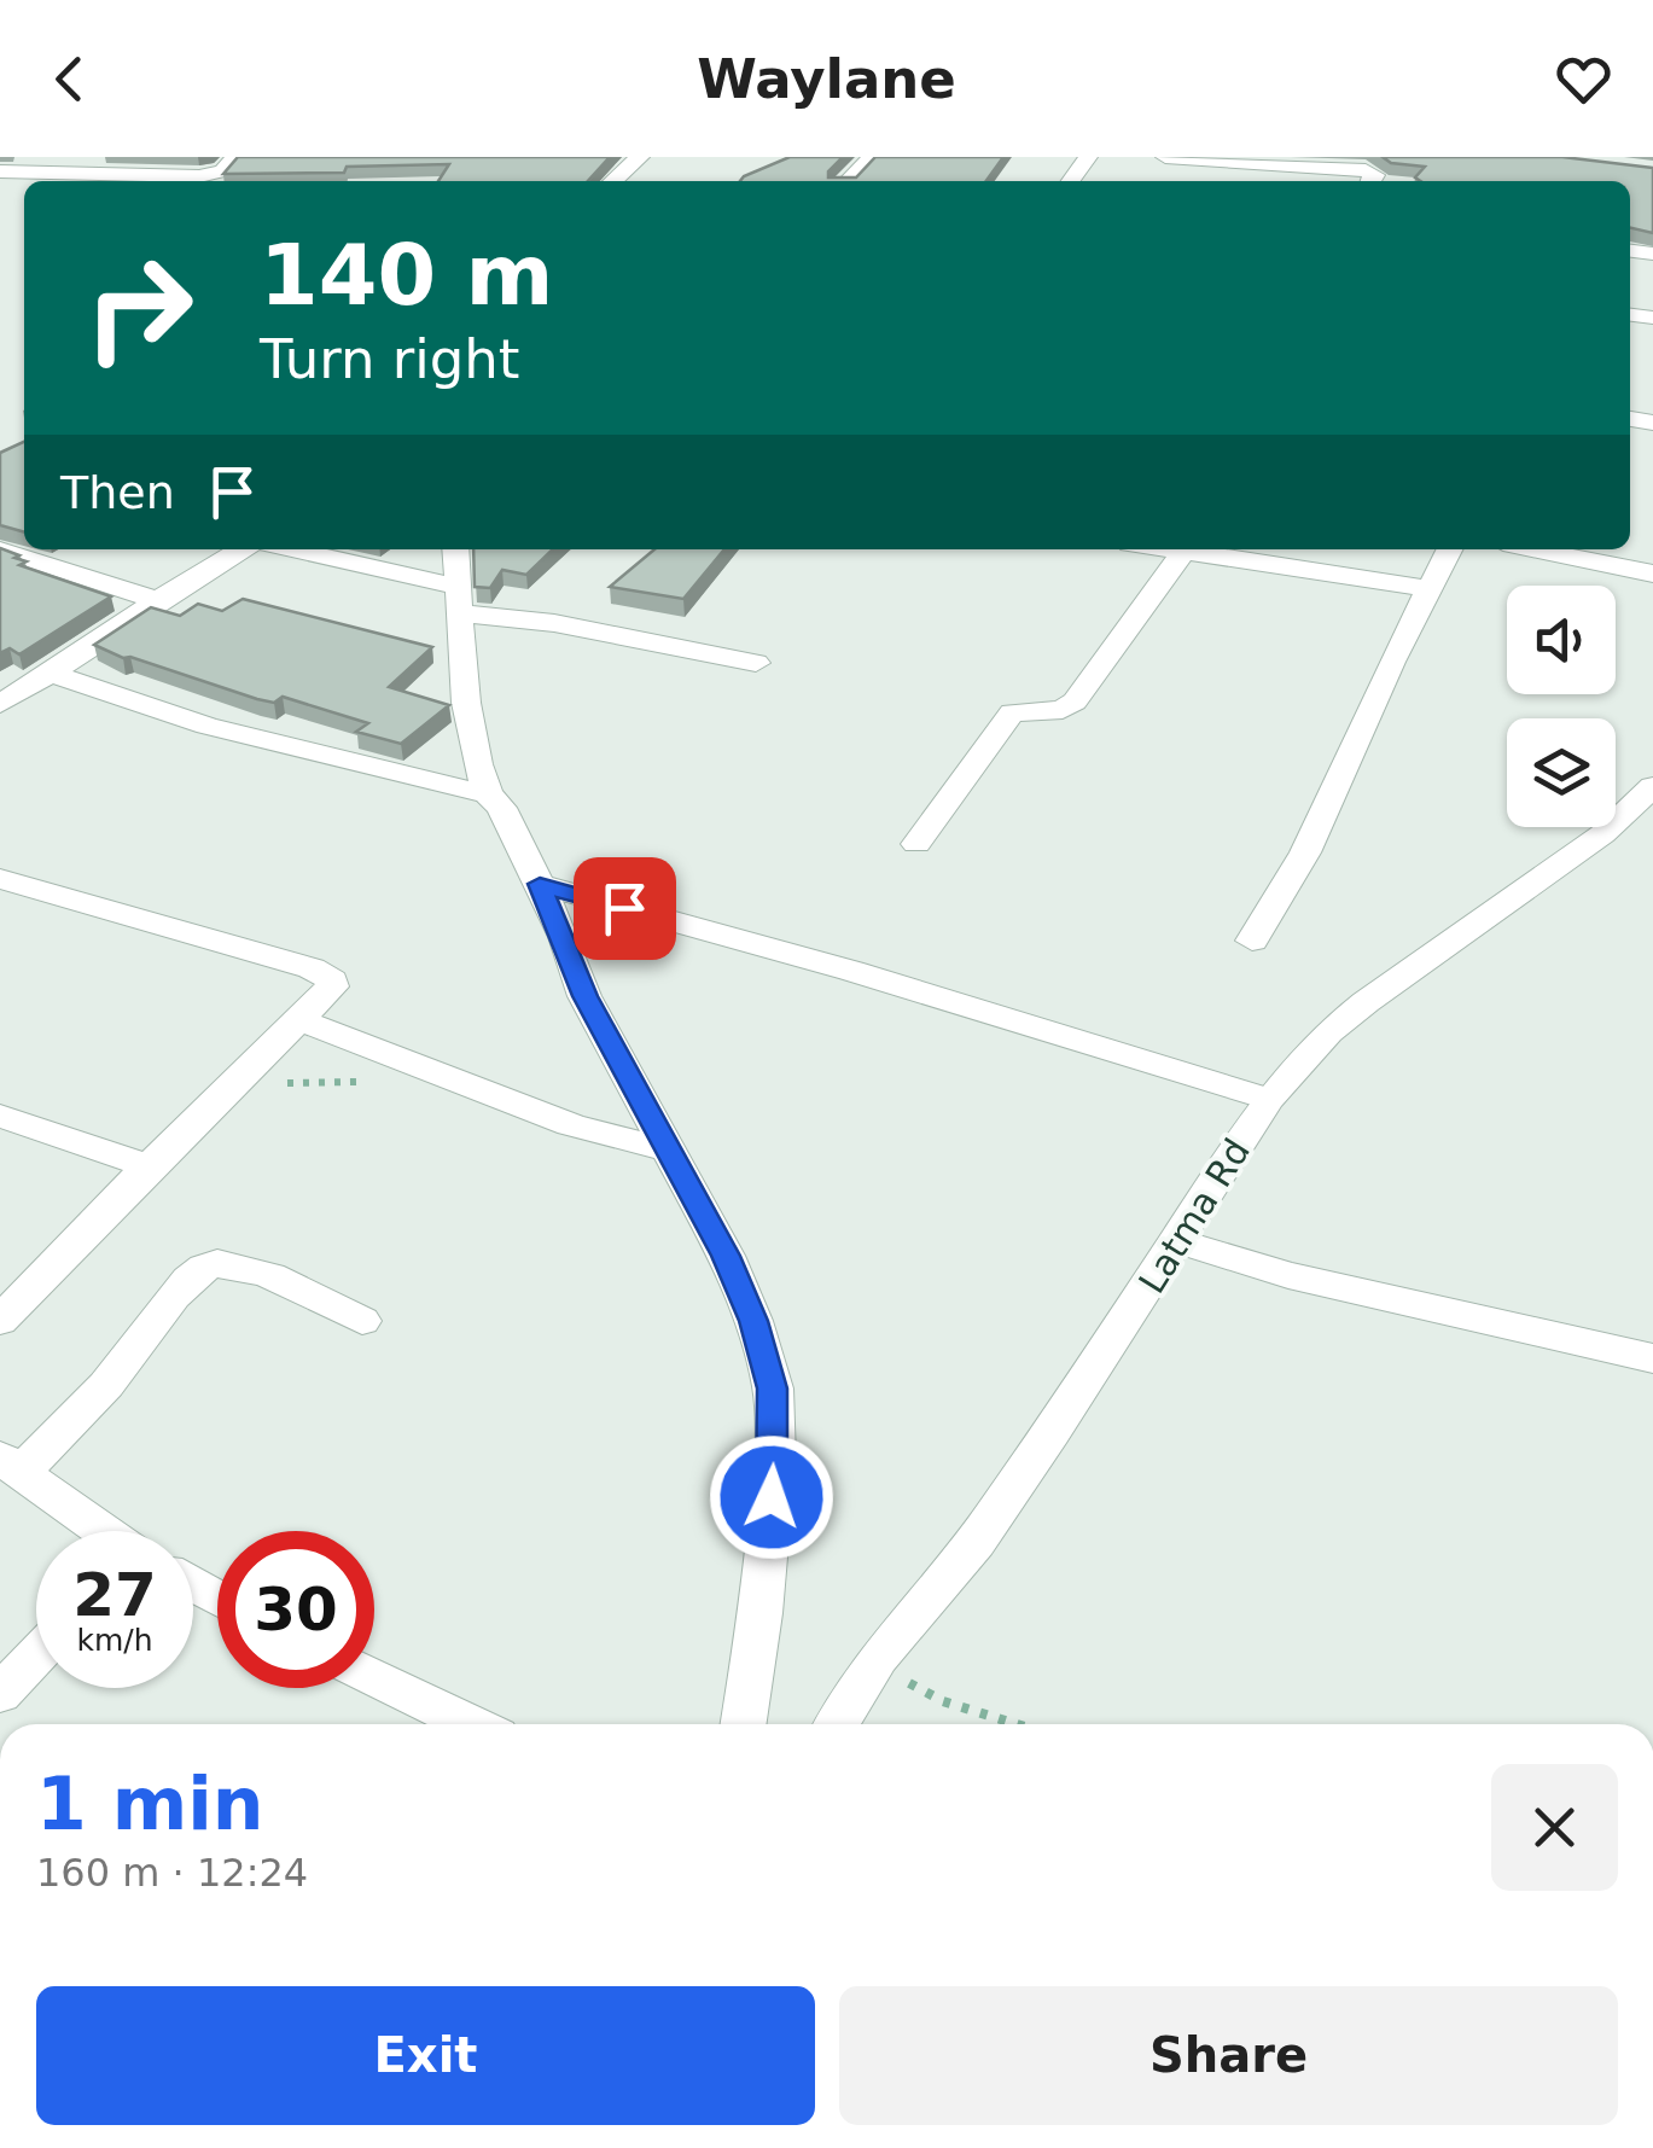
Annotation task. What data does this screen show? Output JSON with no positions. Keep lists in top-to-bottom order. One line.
{"streets":{"street":["Latma Rd"]},"page":{"header":"Waylane","turn":["140 m","Turn right"],"then":"Then","speed":"27 km/h","limit":"30","heading":["1 min","160 m · 12:24"],"buttons":["Exit","Share"]}}
